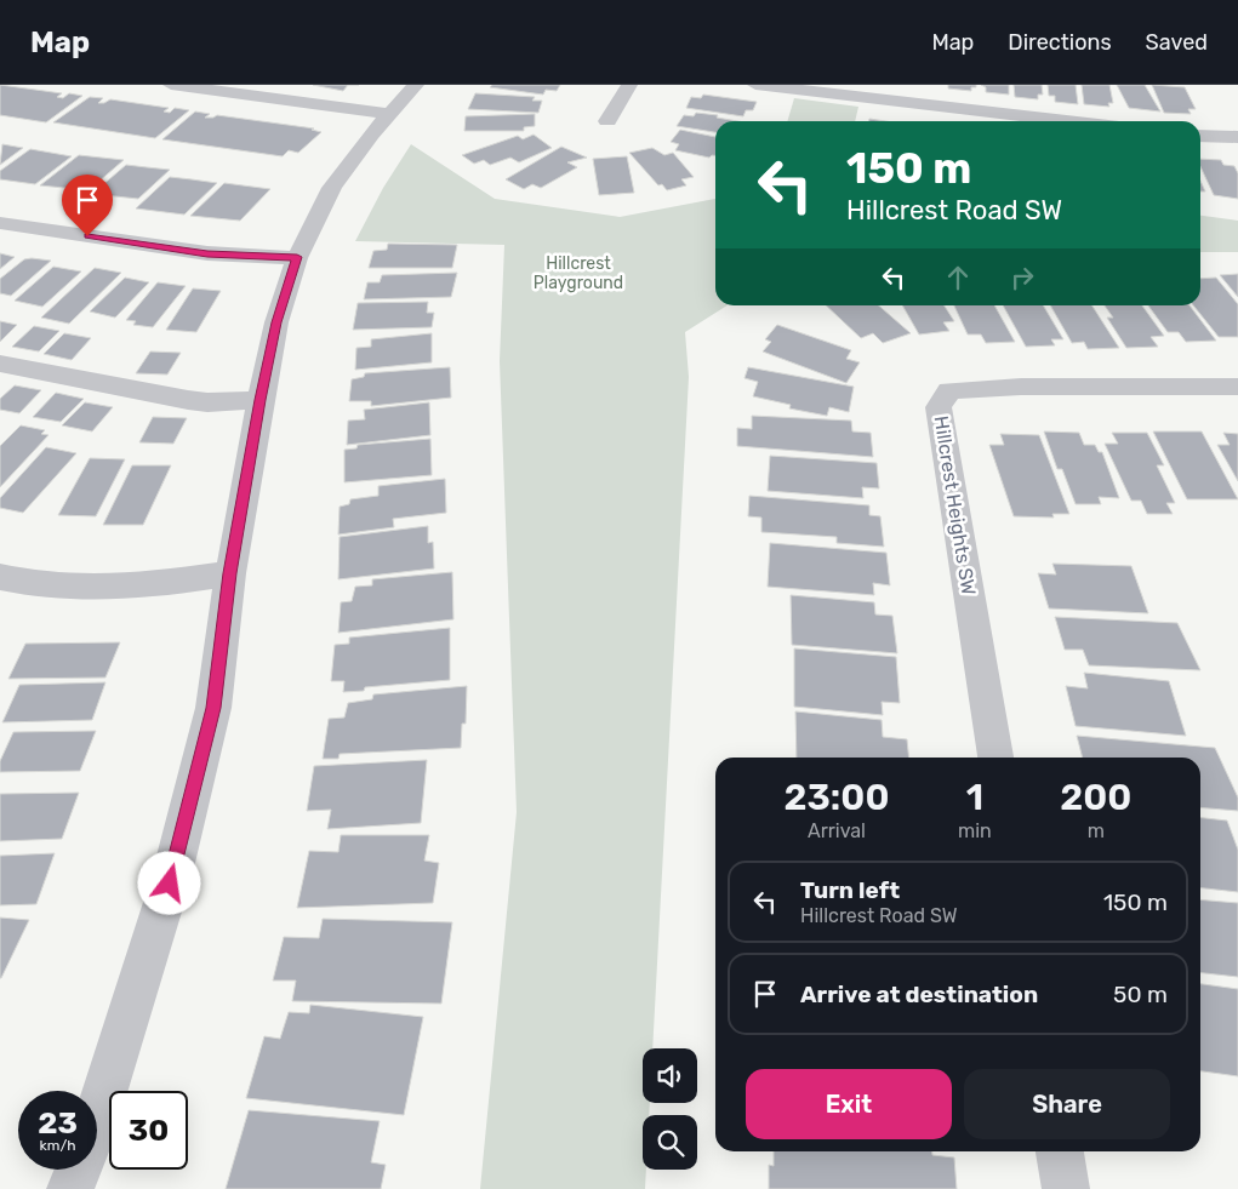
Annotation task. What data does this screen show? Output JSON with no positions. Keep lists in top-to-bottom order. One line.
{"streets":{"street":["Hillcrest Heights SW"]},"parks":["Hillcrest Playground"],"page":{"header":"Map","nav":["Map","Directions","Saved"],"turn":["150 m","Hillcrest Road SW"],"eta":["23:00","Arrival","1","min","200","m"],"list":[{"name":"Turn left","note":"Hillcrest Road SW","value":"150 m"},{"name":"Arrive at destination","value":"50 m"}],"buttons":["Exit","Share"],"speed":"23 km/h","limit":"30"}}
